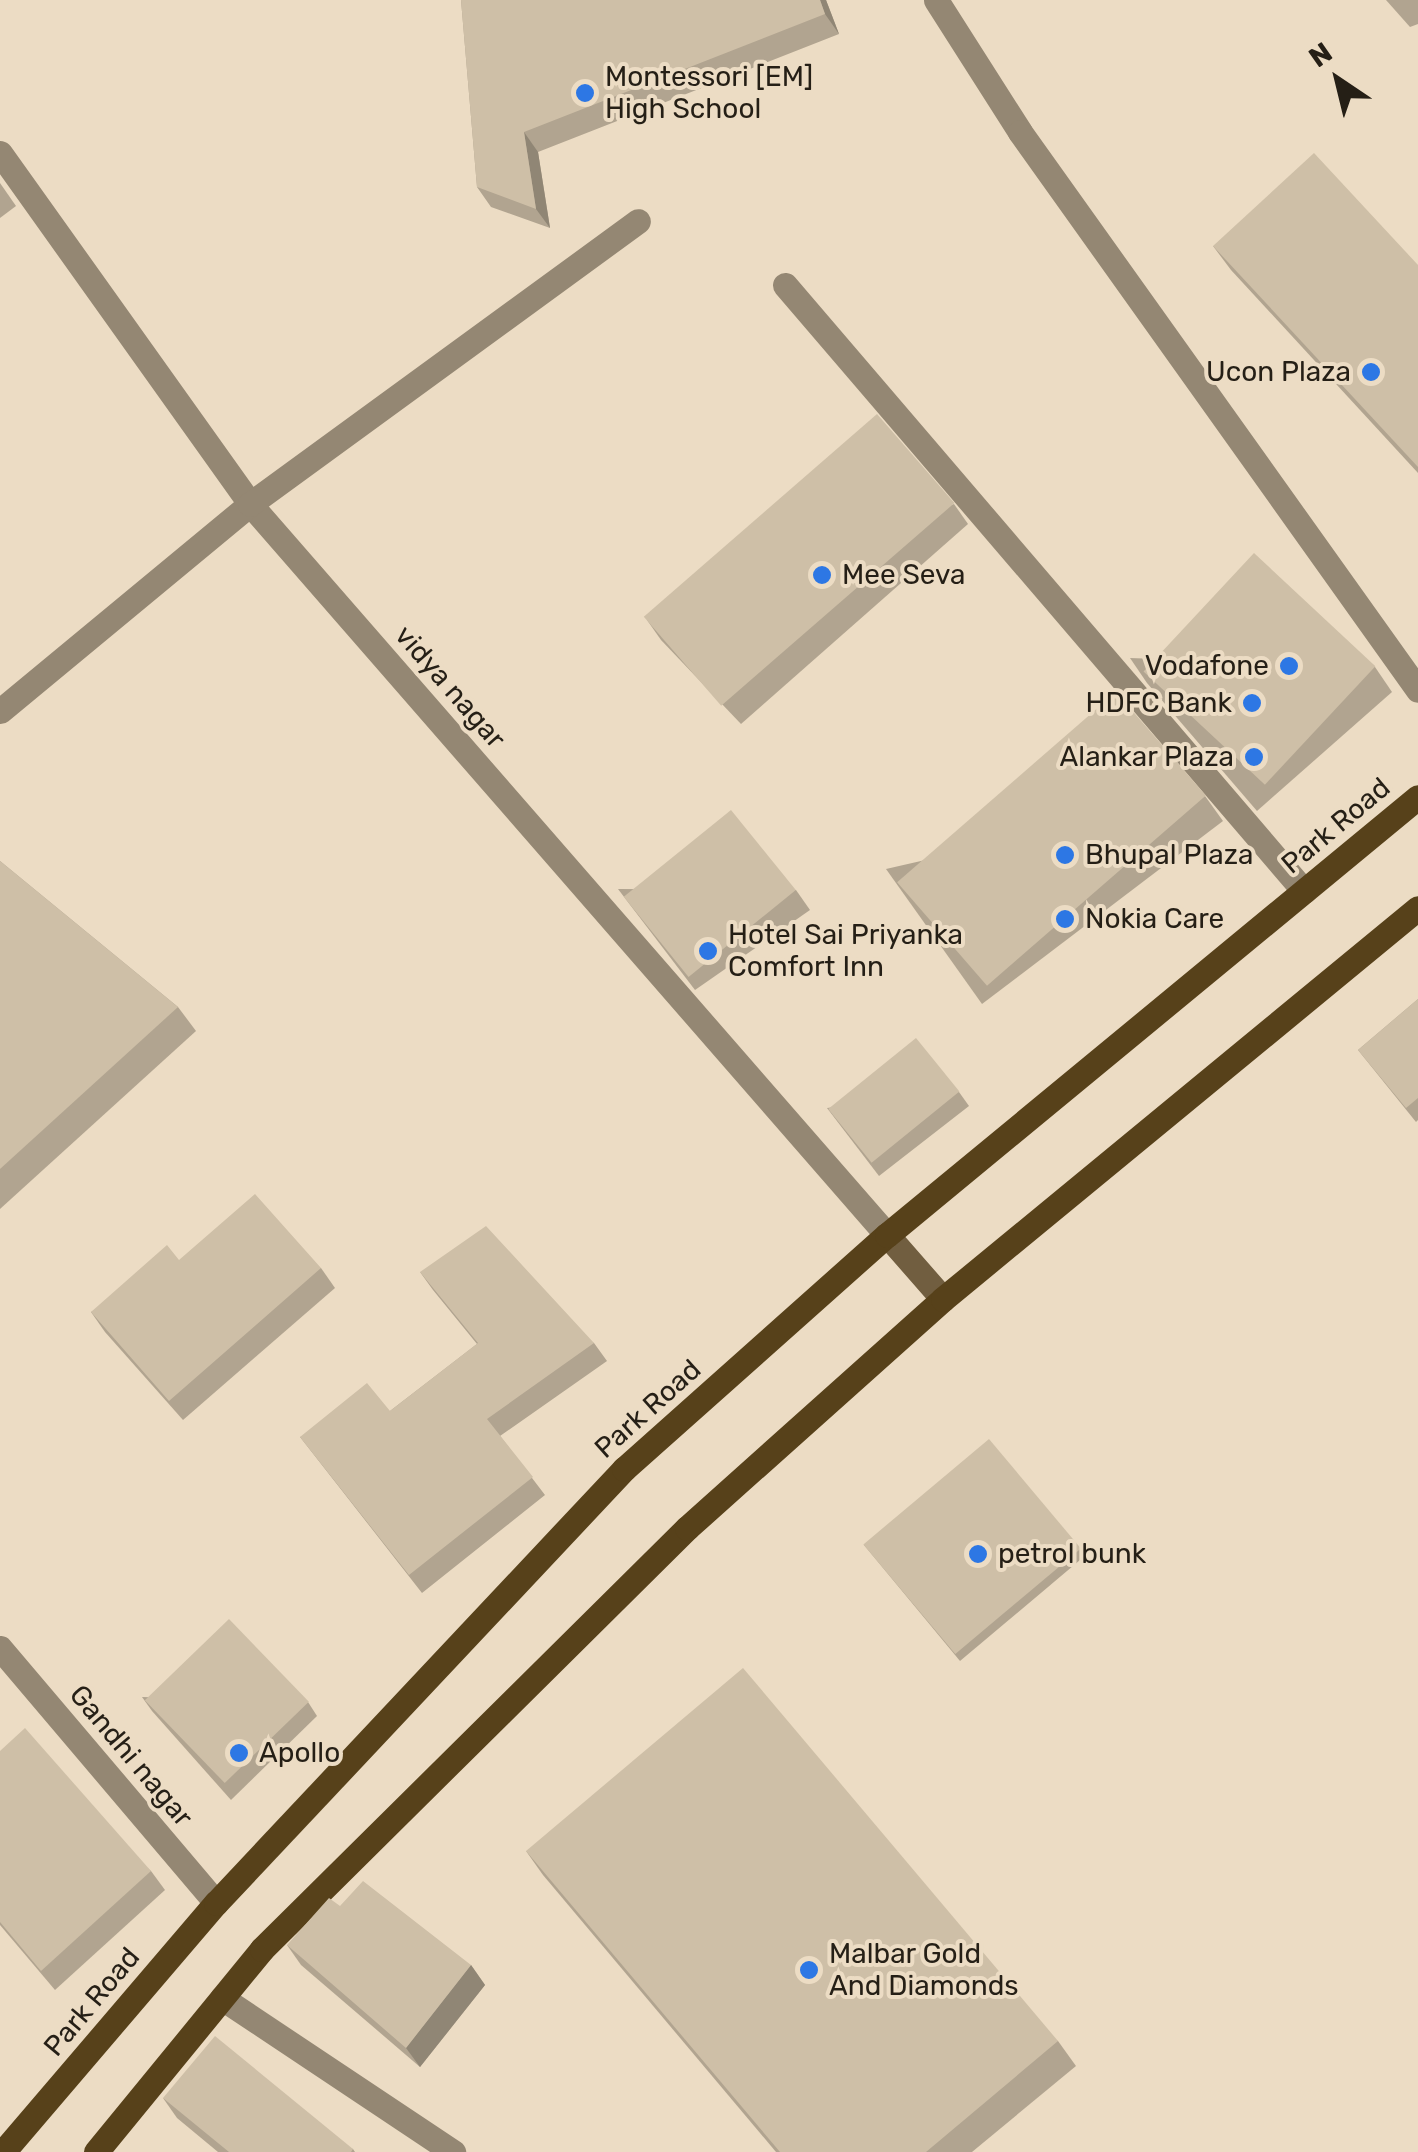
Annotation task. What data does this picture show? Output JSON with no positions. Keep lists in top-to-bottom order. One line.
{"streets":{"main road":["Park Road"],"street":["vidya nagar","Gandhi nagar"]},"crossings":[["vidya nagar","Park Road"],["Park Road","Gandhi nagar"]],"places":["Montessori [EM] High School","Ucon Plaza","Mee Seva","Vodafone","HDFC Bank","Alankar Plaza","Bhupal Plaza","Nokia Care","Hotel Sai Priyanka Comfort Inn","petrol bunk","Apollo","Malbar Gold And Diamonds"],"north":"top left"}
